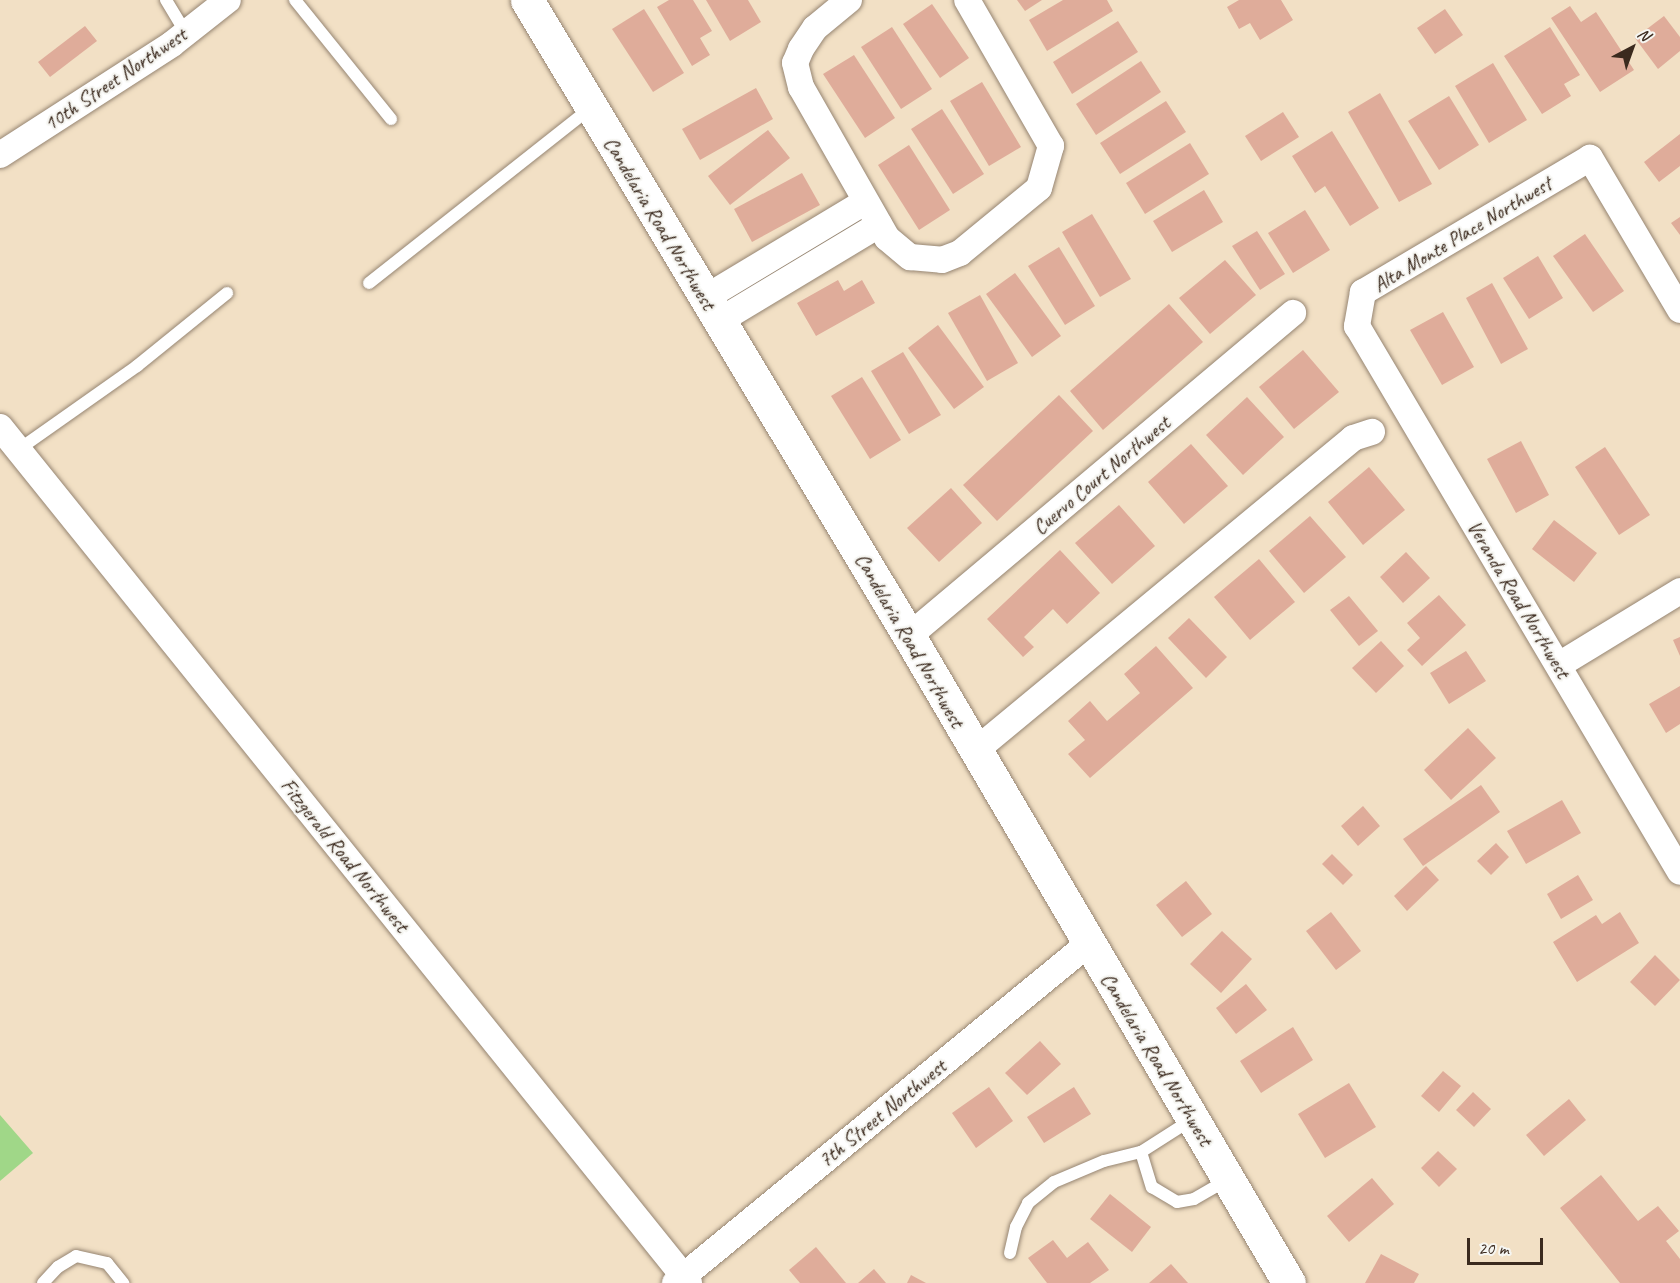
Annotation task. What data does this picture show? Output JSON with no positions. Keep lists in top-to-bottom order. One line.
{"streets":{"main road":["Candelaria Road Northwest"],"street":["10th Street Northwest","Alta Monte Place Northwest","Cuervo Court Northwest","Veranda Road Northwest","Fitzgerald Road Northwest","7th Street Northwest"]},"crossings":[["Candelaria Road Northwest","Cuervo Court Northwest"],["Candelaria Road Northwest","7th Street Northwest"],["Alta Monte Place Northwest","Veranda Road Northwest"],["Fitzgerald Road Northwest","7th Street Northwest"]],"scale_bar":"20 m","north":"top right"}
